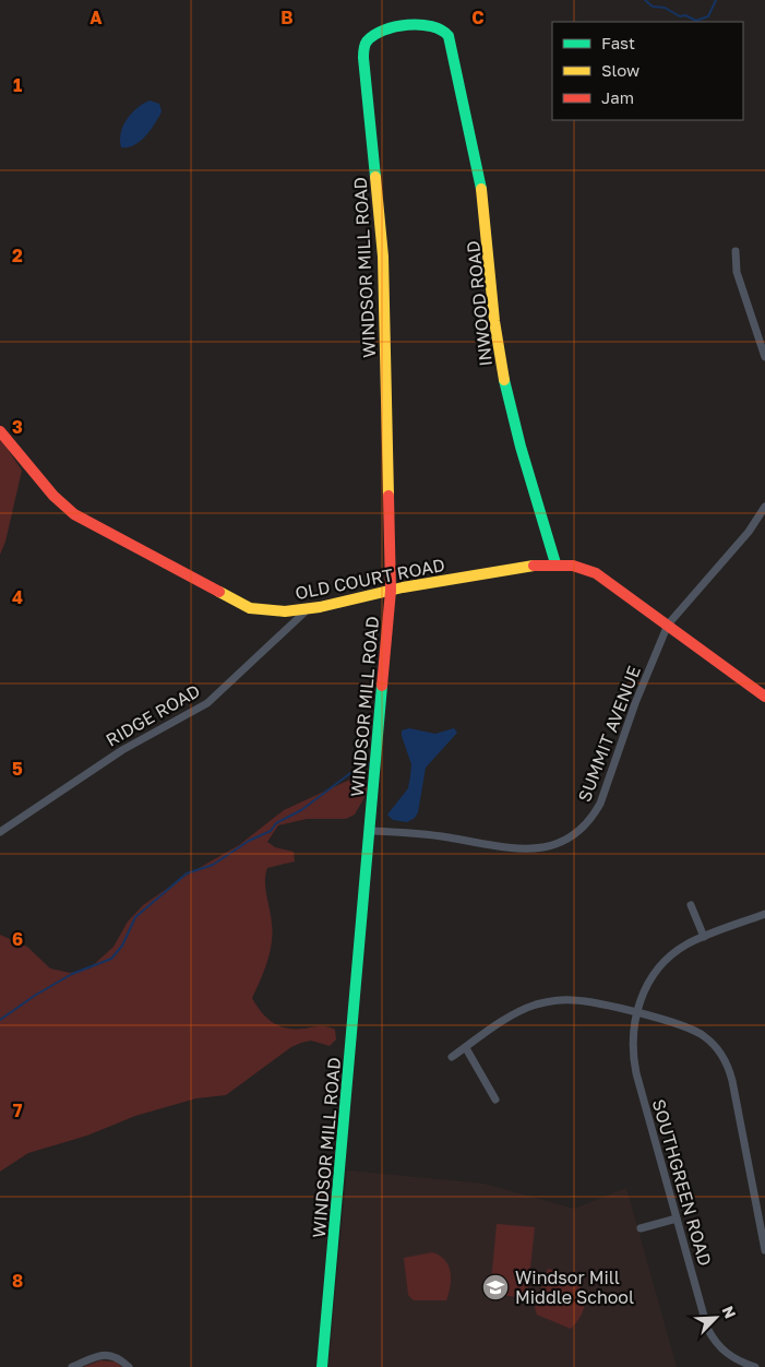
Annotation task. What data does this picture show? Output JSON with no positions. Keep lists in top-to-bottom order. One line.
{"streets":{"main road":["WINDSOR MILL ROAD","INWOOD ROAD","OLD COURT ROAD"],"street":["RIDGE ROAD","SUMMIT AVENUE","SOUTHGREEN ROAD"]},"crossings":[["WINDSOR MILL ROAD","INWOOD ROAD"],["WINDSOR MILL ROAD","OLD COURT ROAD"],["WINDSOR MILL ROAD","SUMMIT AVENUE"],["INWOOD ROAD","OLD COURT ROAD"],["OLD COURT ROAD","RIDGE ROAD"],["OLD COURT ROAD","SUMMIT AVENUE"]],"places":{"school or university":["Windsor Mill Middle School"]},"legend":["Fast","Slow","Jam"],"north":"top right","grid":{"columns":["A","B","C"],"rows":["1","2","3","4","5","6","7","8"]}}
